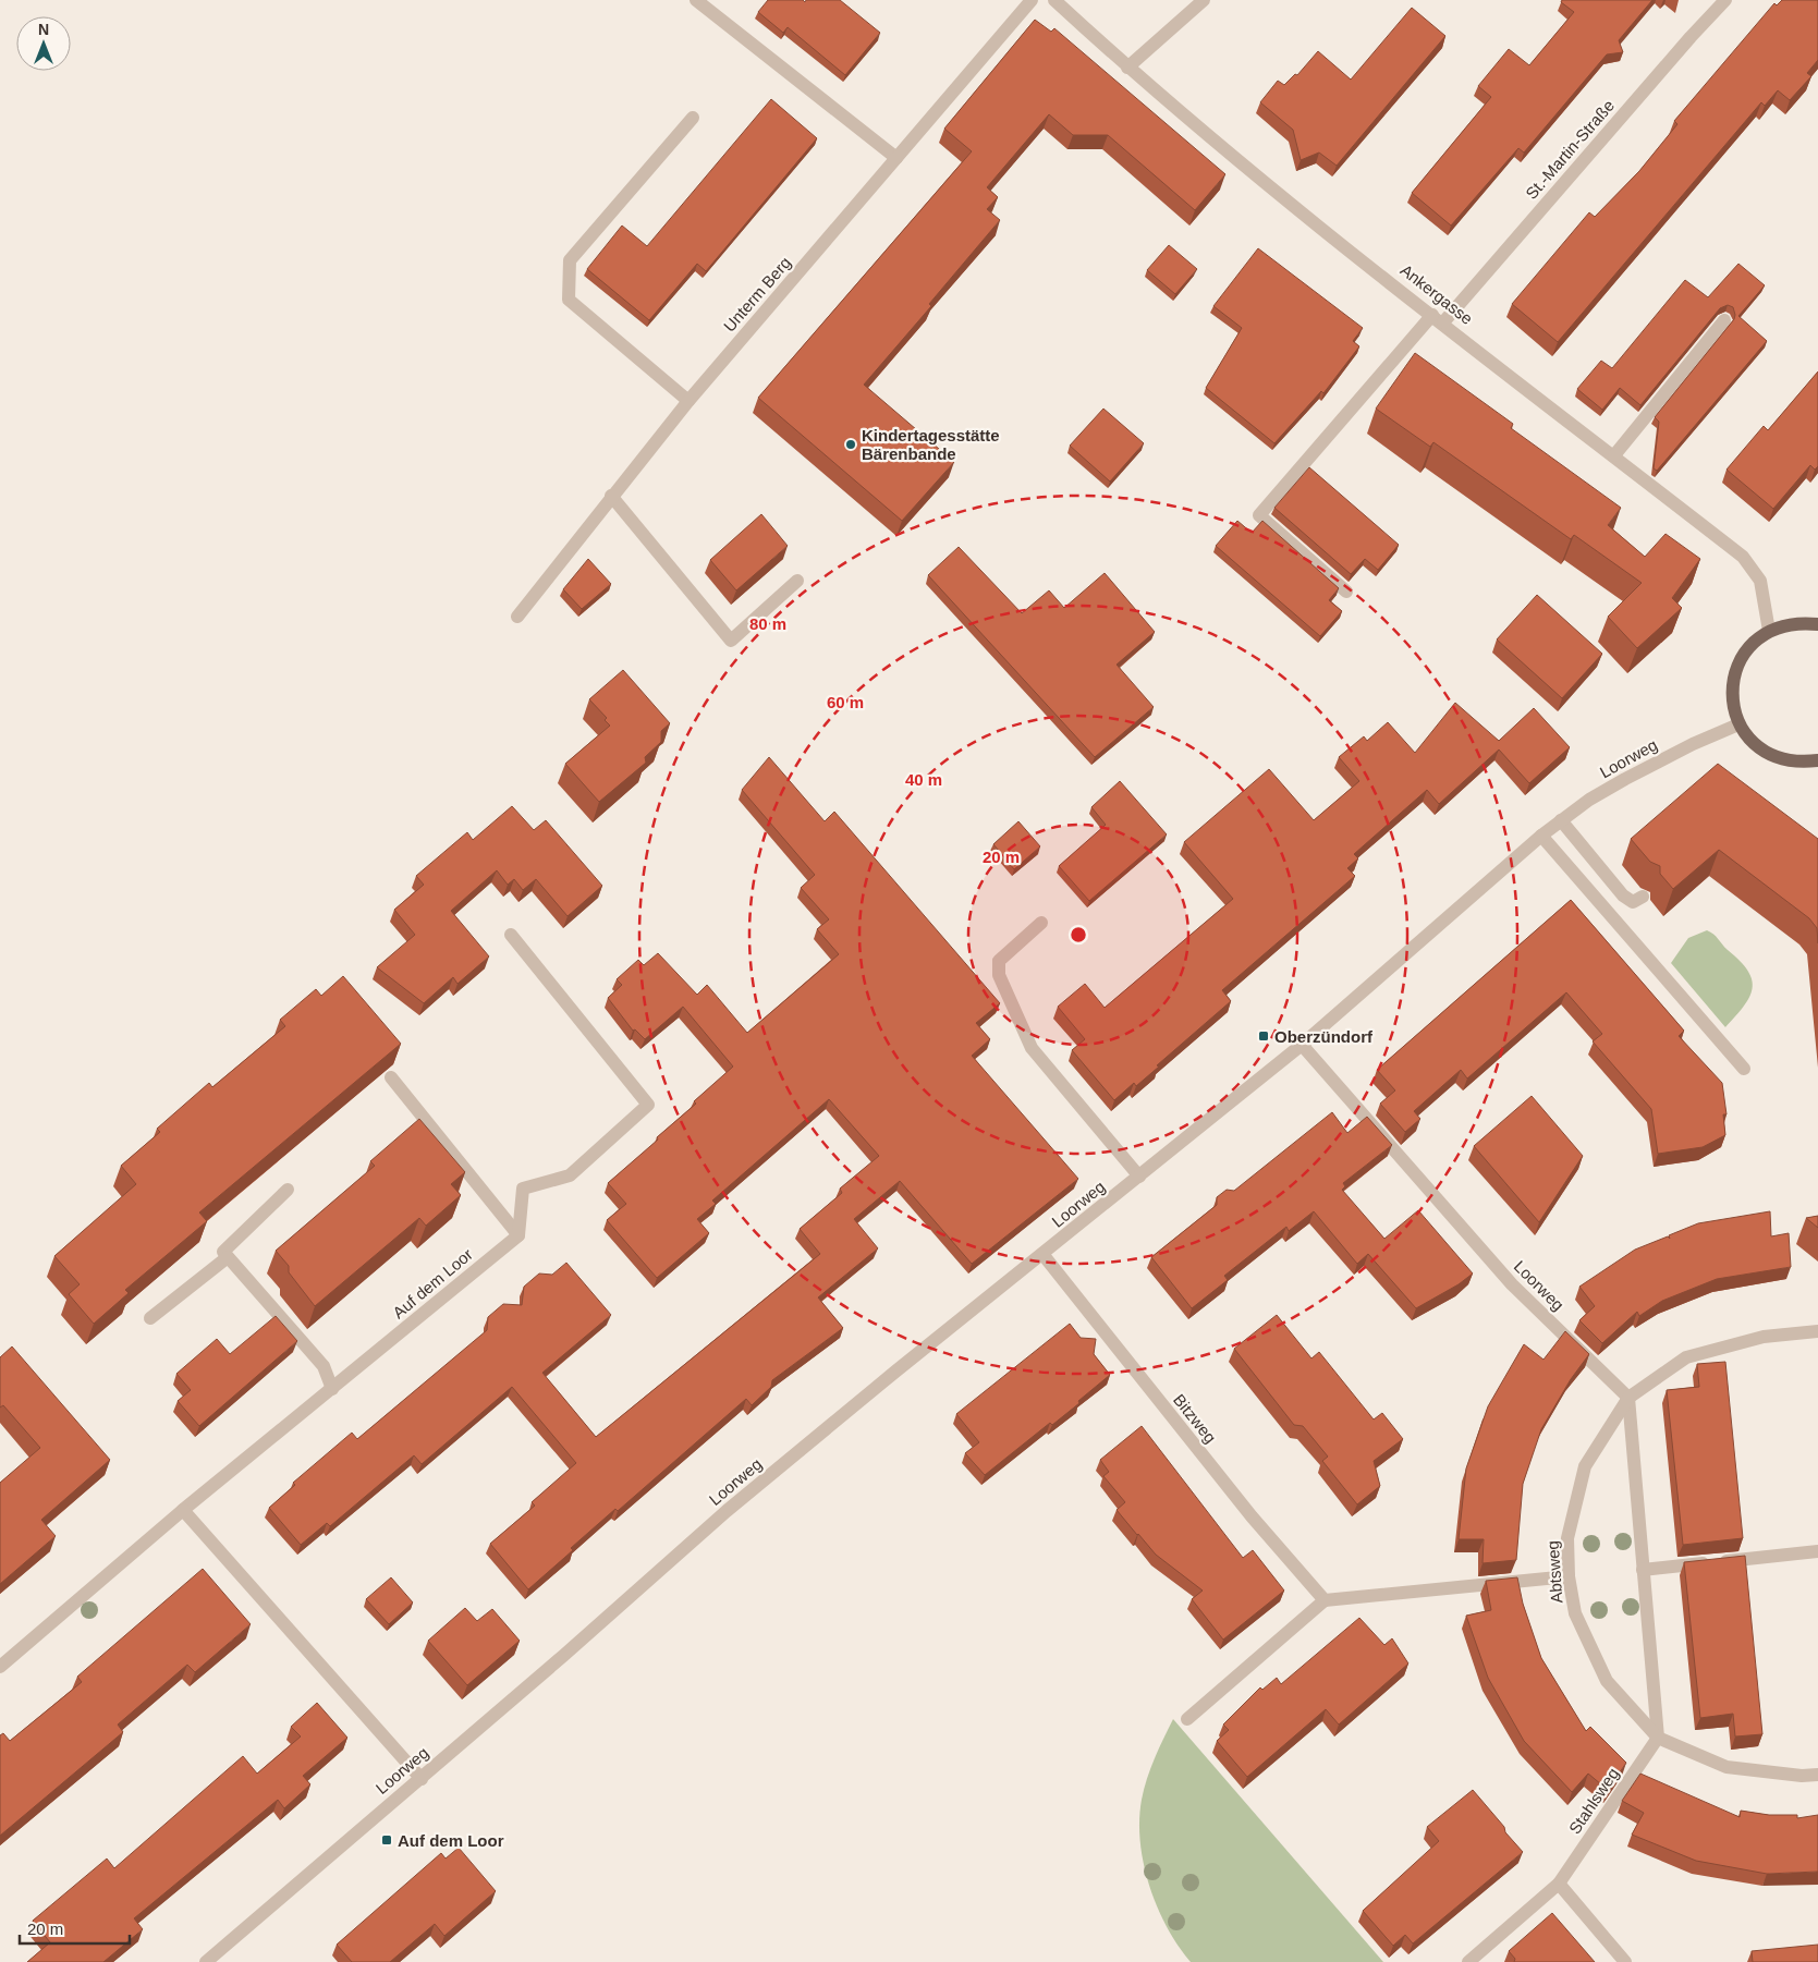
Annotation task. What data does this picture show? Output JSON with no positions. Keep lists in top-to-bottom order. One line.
{"streets":{"street":["St.-Martin-Straße","Unterm Berg","Ankergasse","Loorweg","Auf dem Loor","Bitzweg","Abtsweg","Stahlsweg"]},"crossings":[["St.-Martin-Straße","Ankergasse"],["Loorweg","Bitzweg"],["Loorweg","Abtsweg"],["Abtsweg","Stahlsweg"]],"places":{"other":["Kindertagesstätte Bärenbande"],"transit":["Oberzündorf","Auf dem Loor"]},"scale_bar":"20 m","north":"top","rings":["80 m","60 m","40 m","20 m"]}
